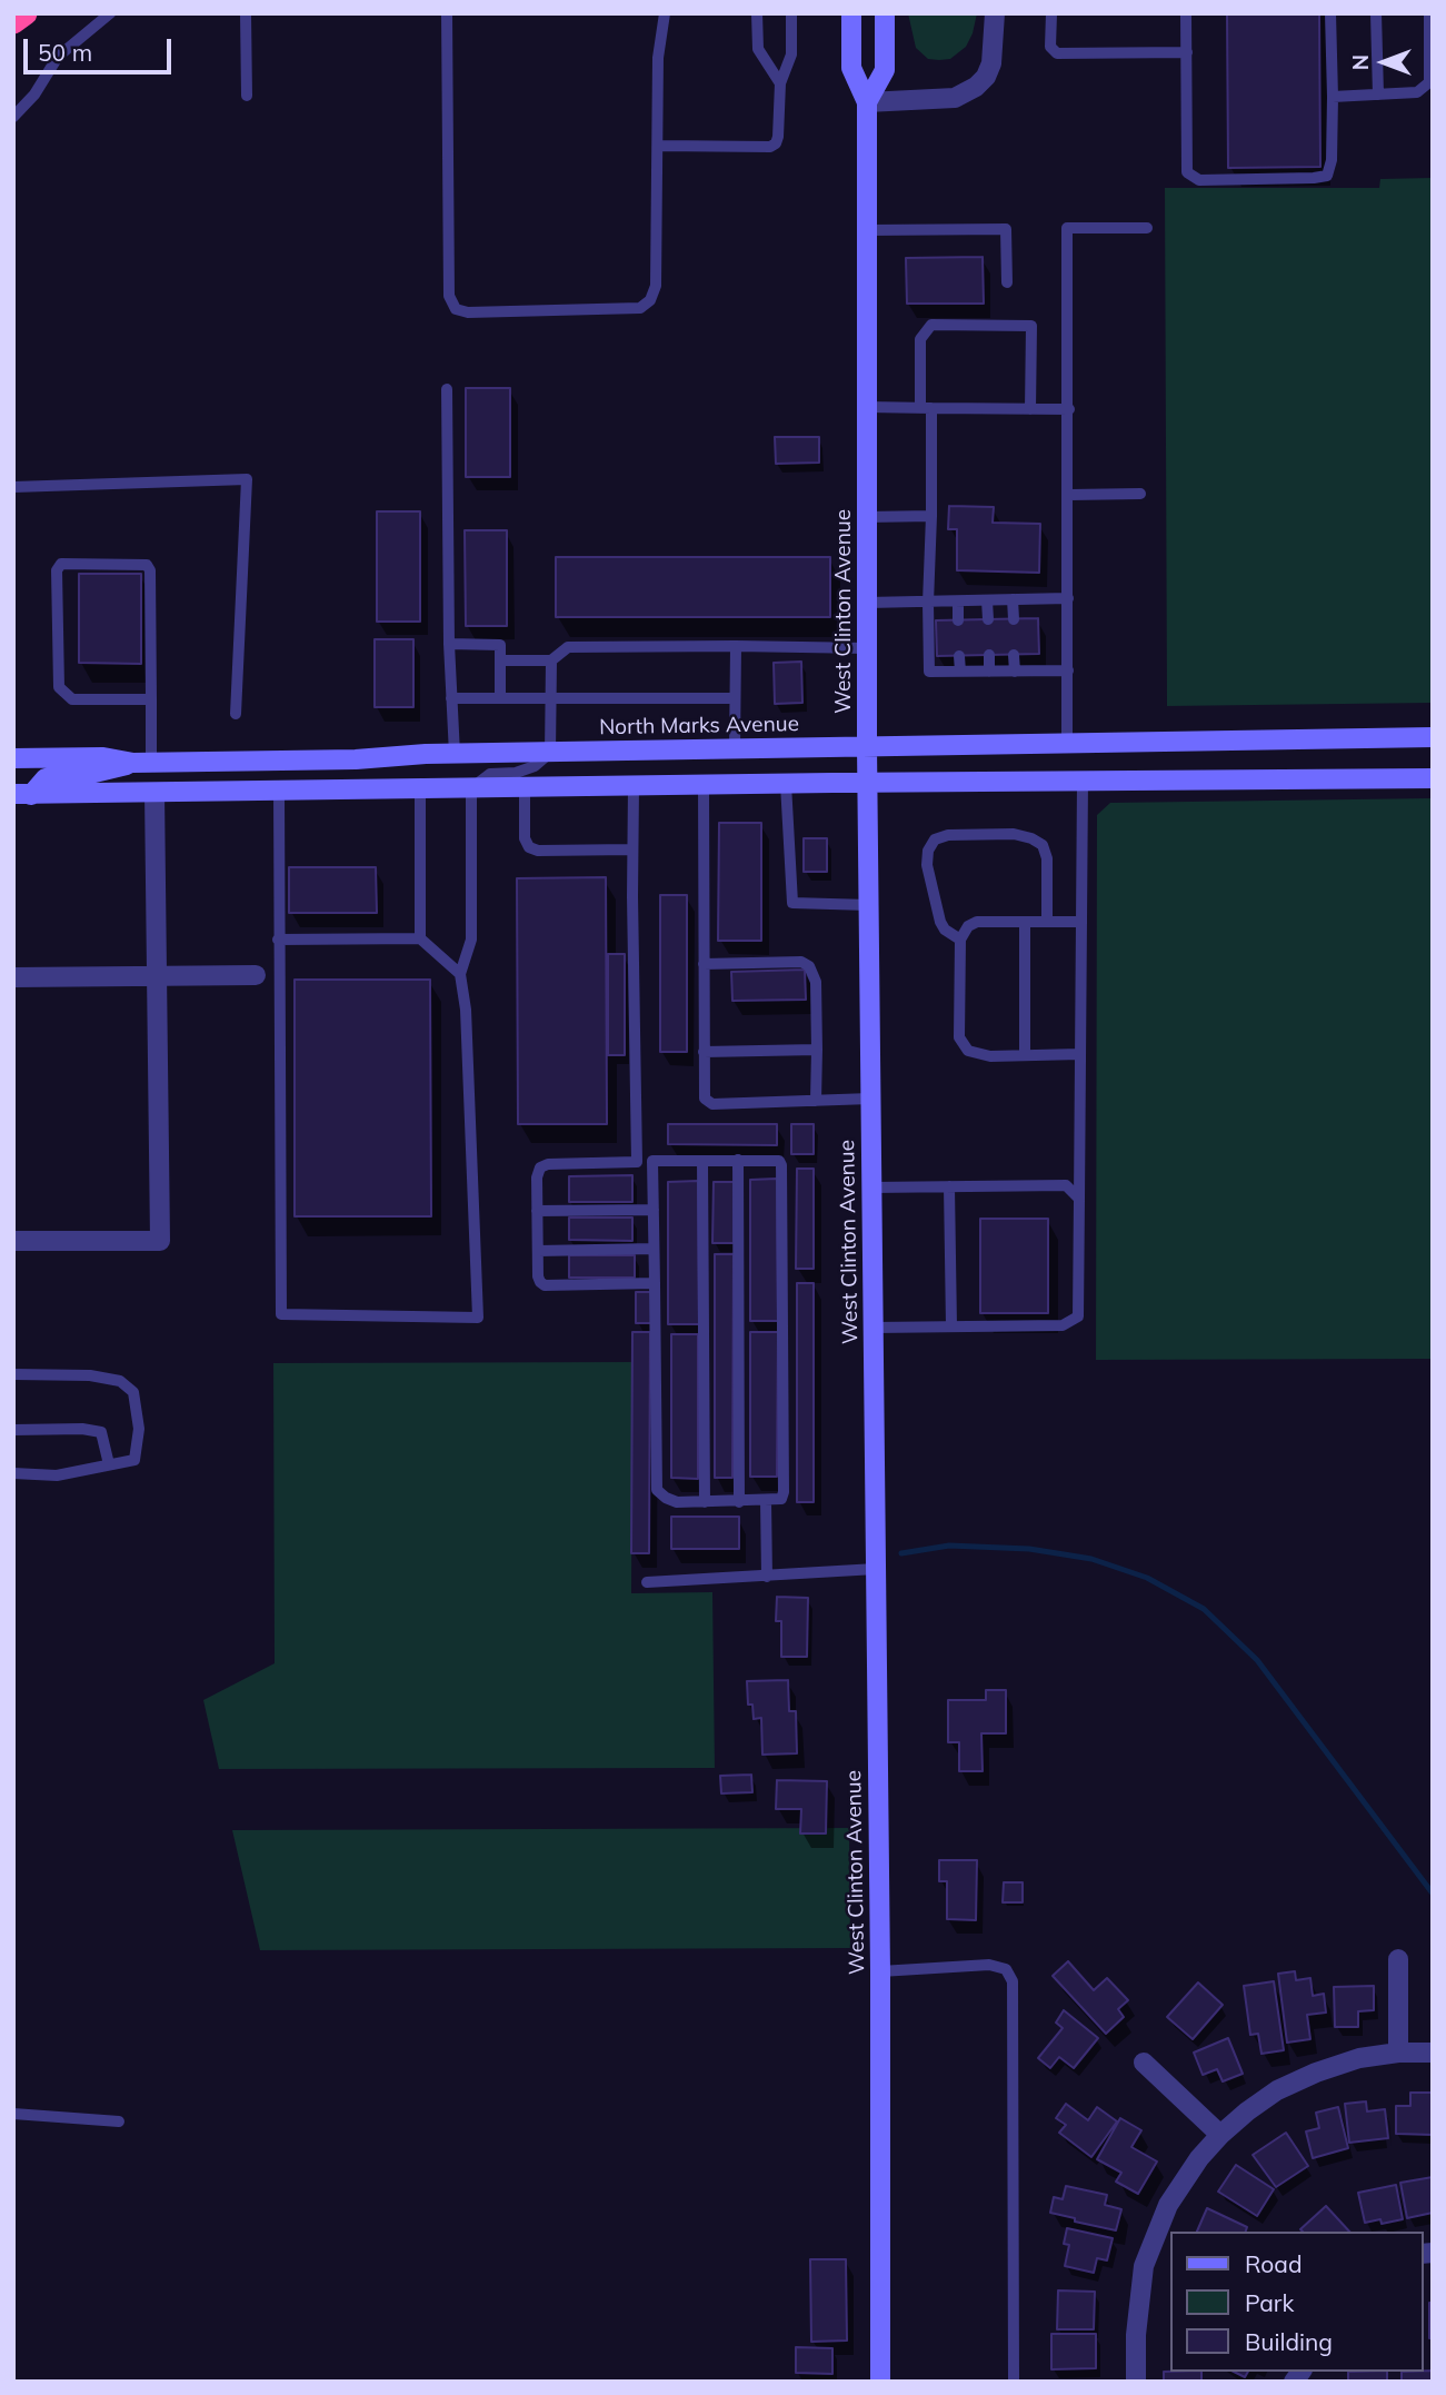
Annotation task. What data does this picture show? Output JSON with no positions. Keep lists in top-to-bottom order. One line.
{"streets":{"main road":["West Clinton Avenue","North Marks Avenue"]},"crossings":[["West Clinton Avenue","North Marks Avenue"]],"legend":["Road","Park","Building"],"scale_bar":"50 m","north":"left"}
